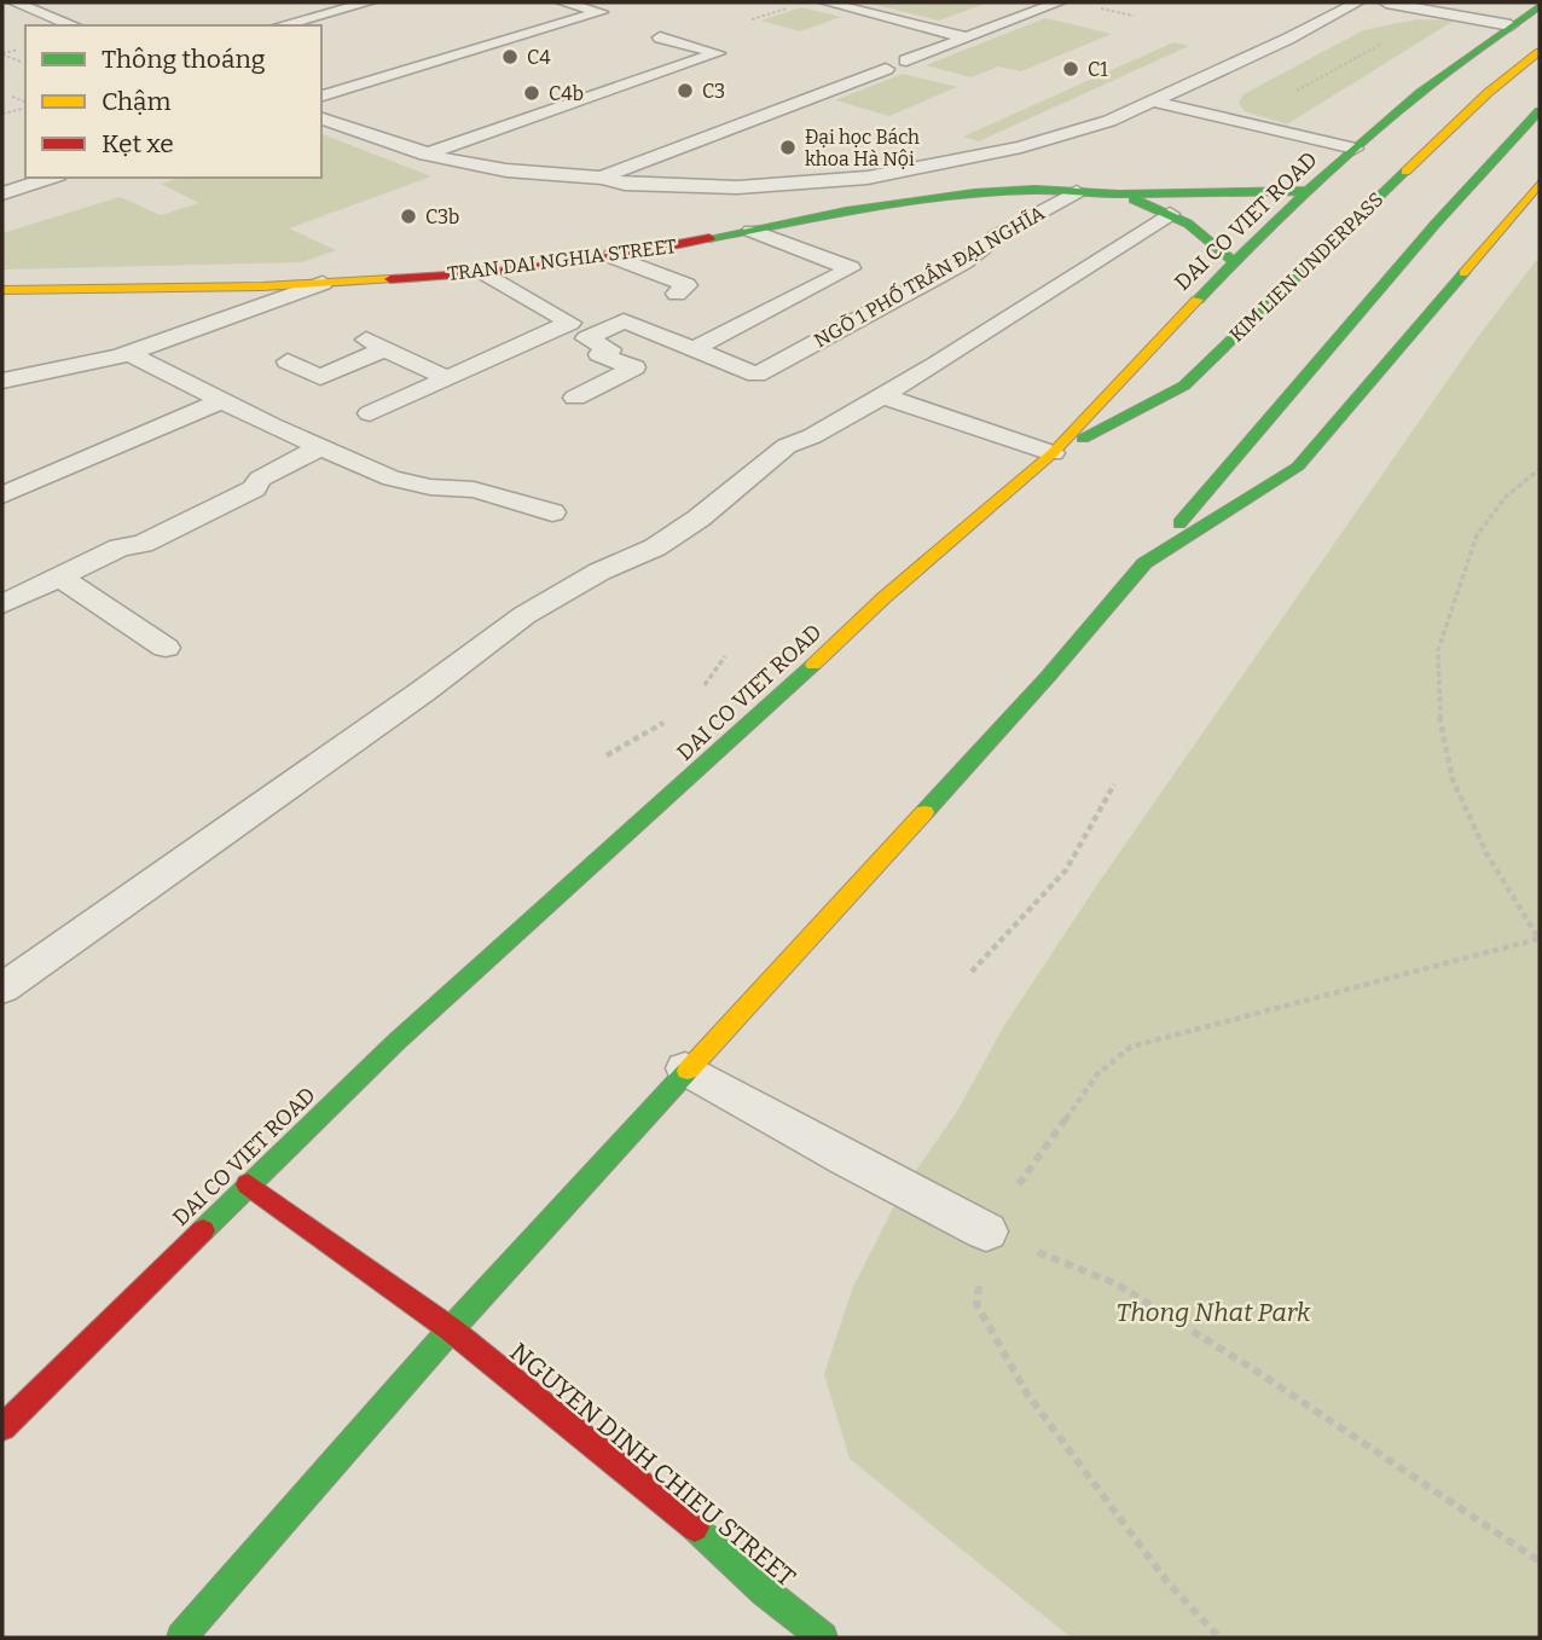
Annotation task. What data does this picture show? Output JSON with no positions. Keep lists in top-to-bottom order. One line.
{"streets":{"main road":["DAI CO VIET ROAD","TRAN DAI NGHIA STREET","KIM LIEN UNDERPASS","NGUYEN DINH CHIEU STREET"],"lane":["NGÕ 1 PHỐ TRẦN ĐẠI NGHĨA"]},"crossings":[["DAI CO VIET ROAD","KIM LIEN UNDERPASS"],["DAI CO VIET ROAD","NGUYEN DINH CHIEU STREET"],["TRAN DAI NGHIA STREET","NGÕ 1 PHỐ TRẦN ĐẠI NGHĨA"]],"parks":["Thong Nhat Park"],"places":["C4","C1","C3","C4b","Đại học Bách khoa Hà Nội","C3b"],"legend":["Thông thoáng","Chậm","Kẹt xe"]}
